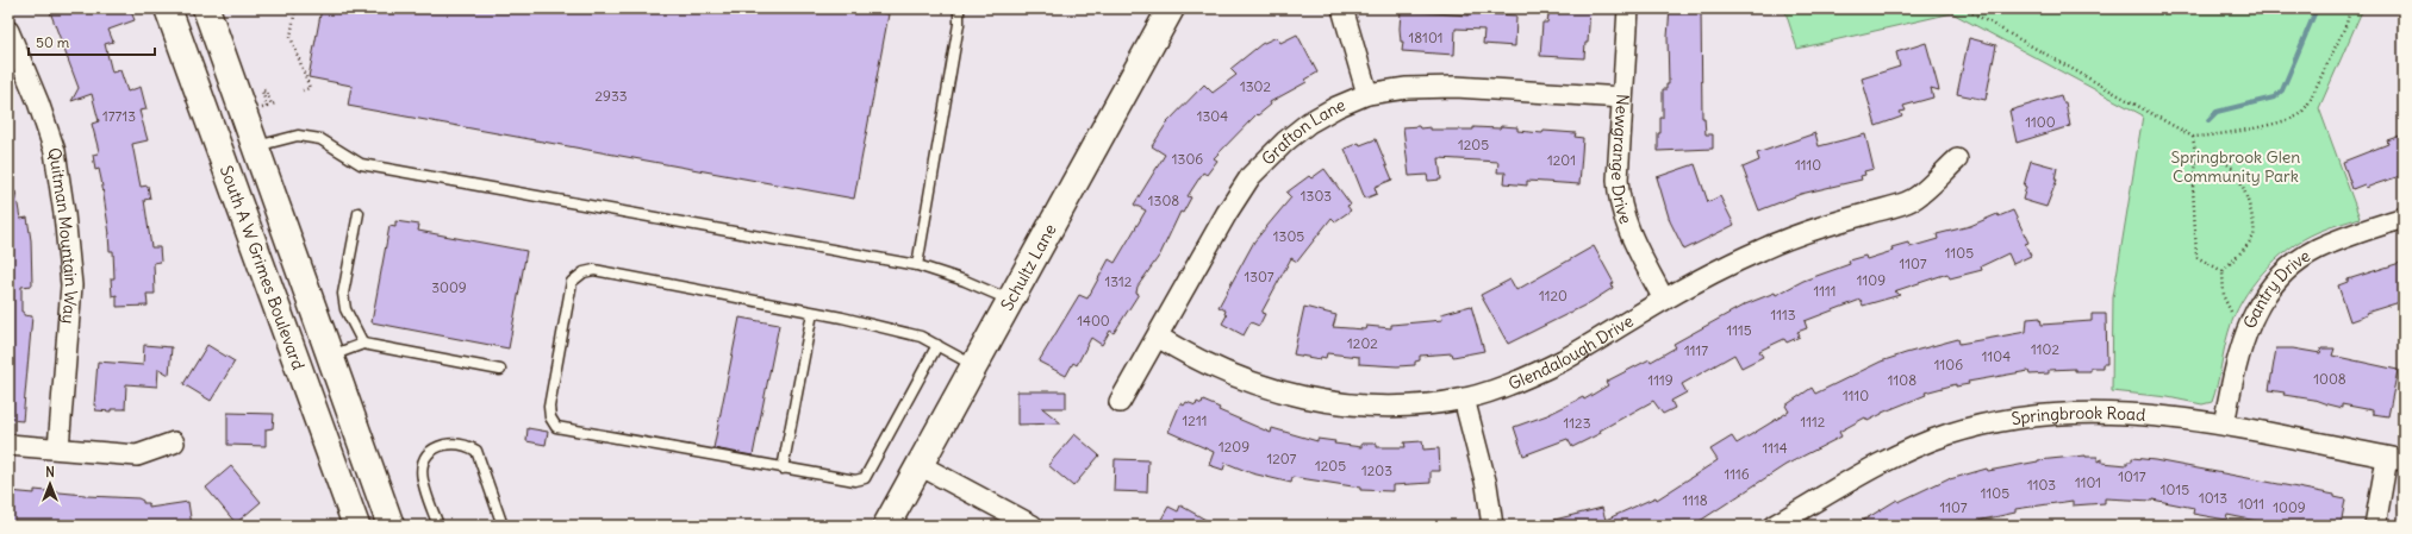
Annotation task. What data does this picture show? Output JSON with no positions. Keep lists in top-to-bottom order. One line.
{"streets":{"main road":["South A W Grimes Boulevard","Schultz Lane"],"street":["Grafton Lane","Newgrange Drive","Quitman Mountain Way","Gantry Drive","Glendalough Drive","Springbrook Road"]},"crossings":[["Grafton Lane","Newgrange Drive"],["Grafton Lane","Glendalough Drive"],["Newgrange Drive","Glendalough Drive"],["Gantry Drive","Springbrook Road"]],"parks":["Springbrook Glen Community Park"],"house_numbers":["18101","1302","2933","17713","1304","1100","1205","1306","1201","1110","1303","1308","1305","1105","1107","1307","1109","1312","3009","1111","1120","1113","1400","1115","1202","1102","1117","1104","1106","1008","1119","1108","1110","1211","1112","1123","1209","1114","1207","1205","1203","1116","1017","1101","1103","1015","1105","1013","1118","1011","1107","1009"],"scale_bar":"50 m","north":"top"}
